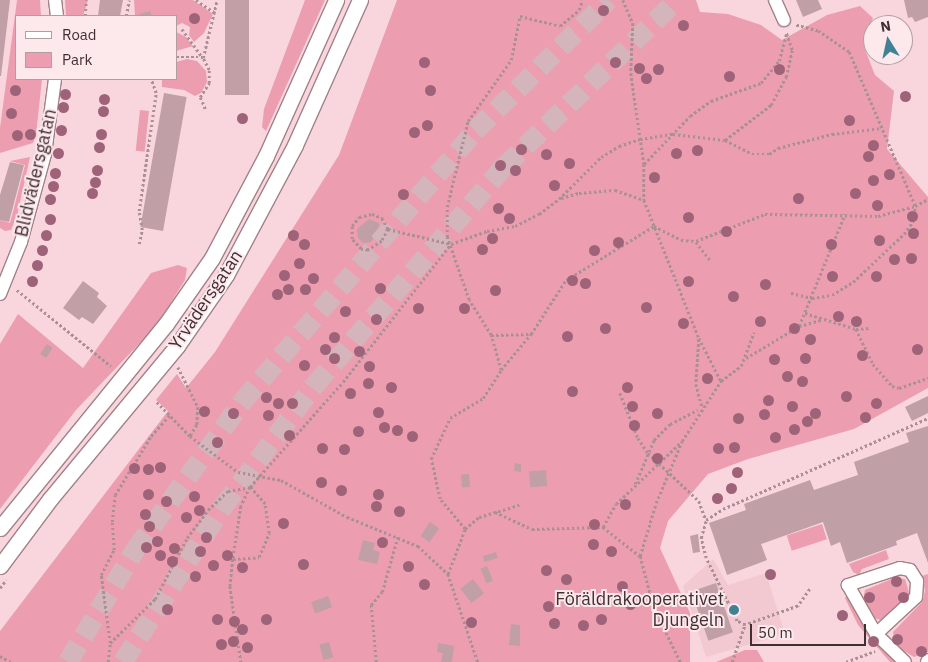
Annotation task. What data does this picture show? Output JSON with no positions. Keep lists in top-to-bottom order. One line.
{"streets":{"street":["Blidvädersgatan","Yrvädersgatan"]},"places":["Föräldrakooperativet Djungeln"],"legend":["Road","Park"],"scale_bar":"50 m","north":"top"}
